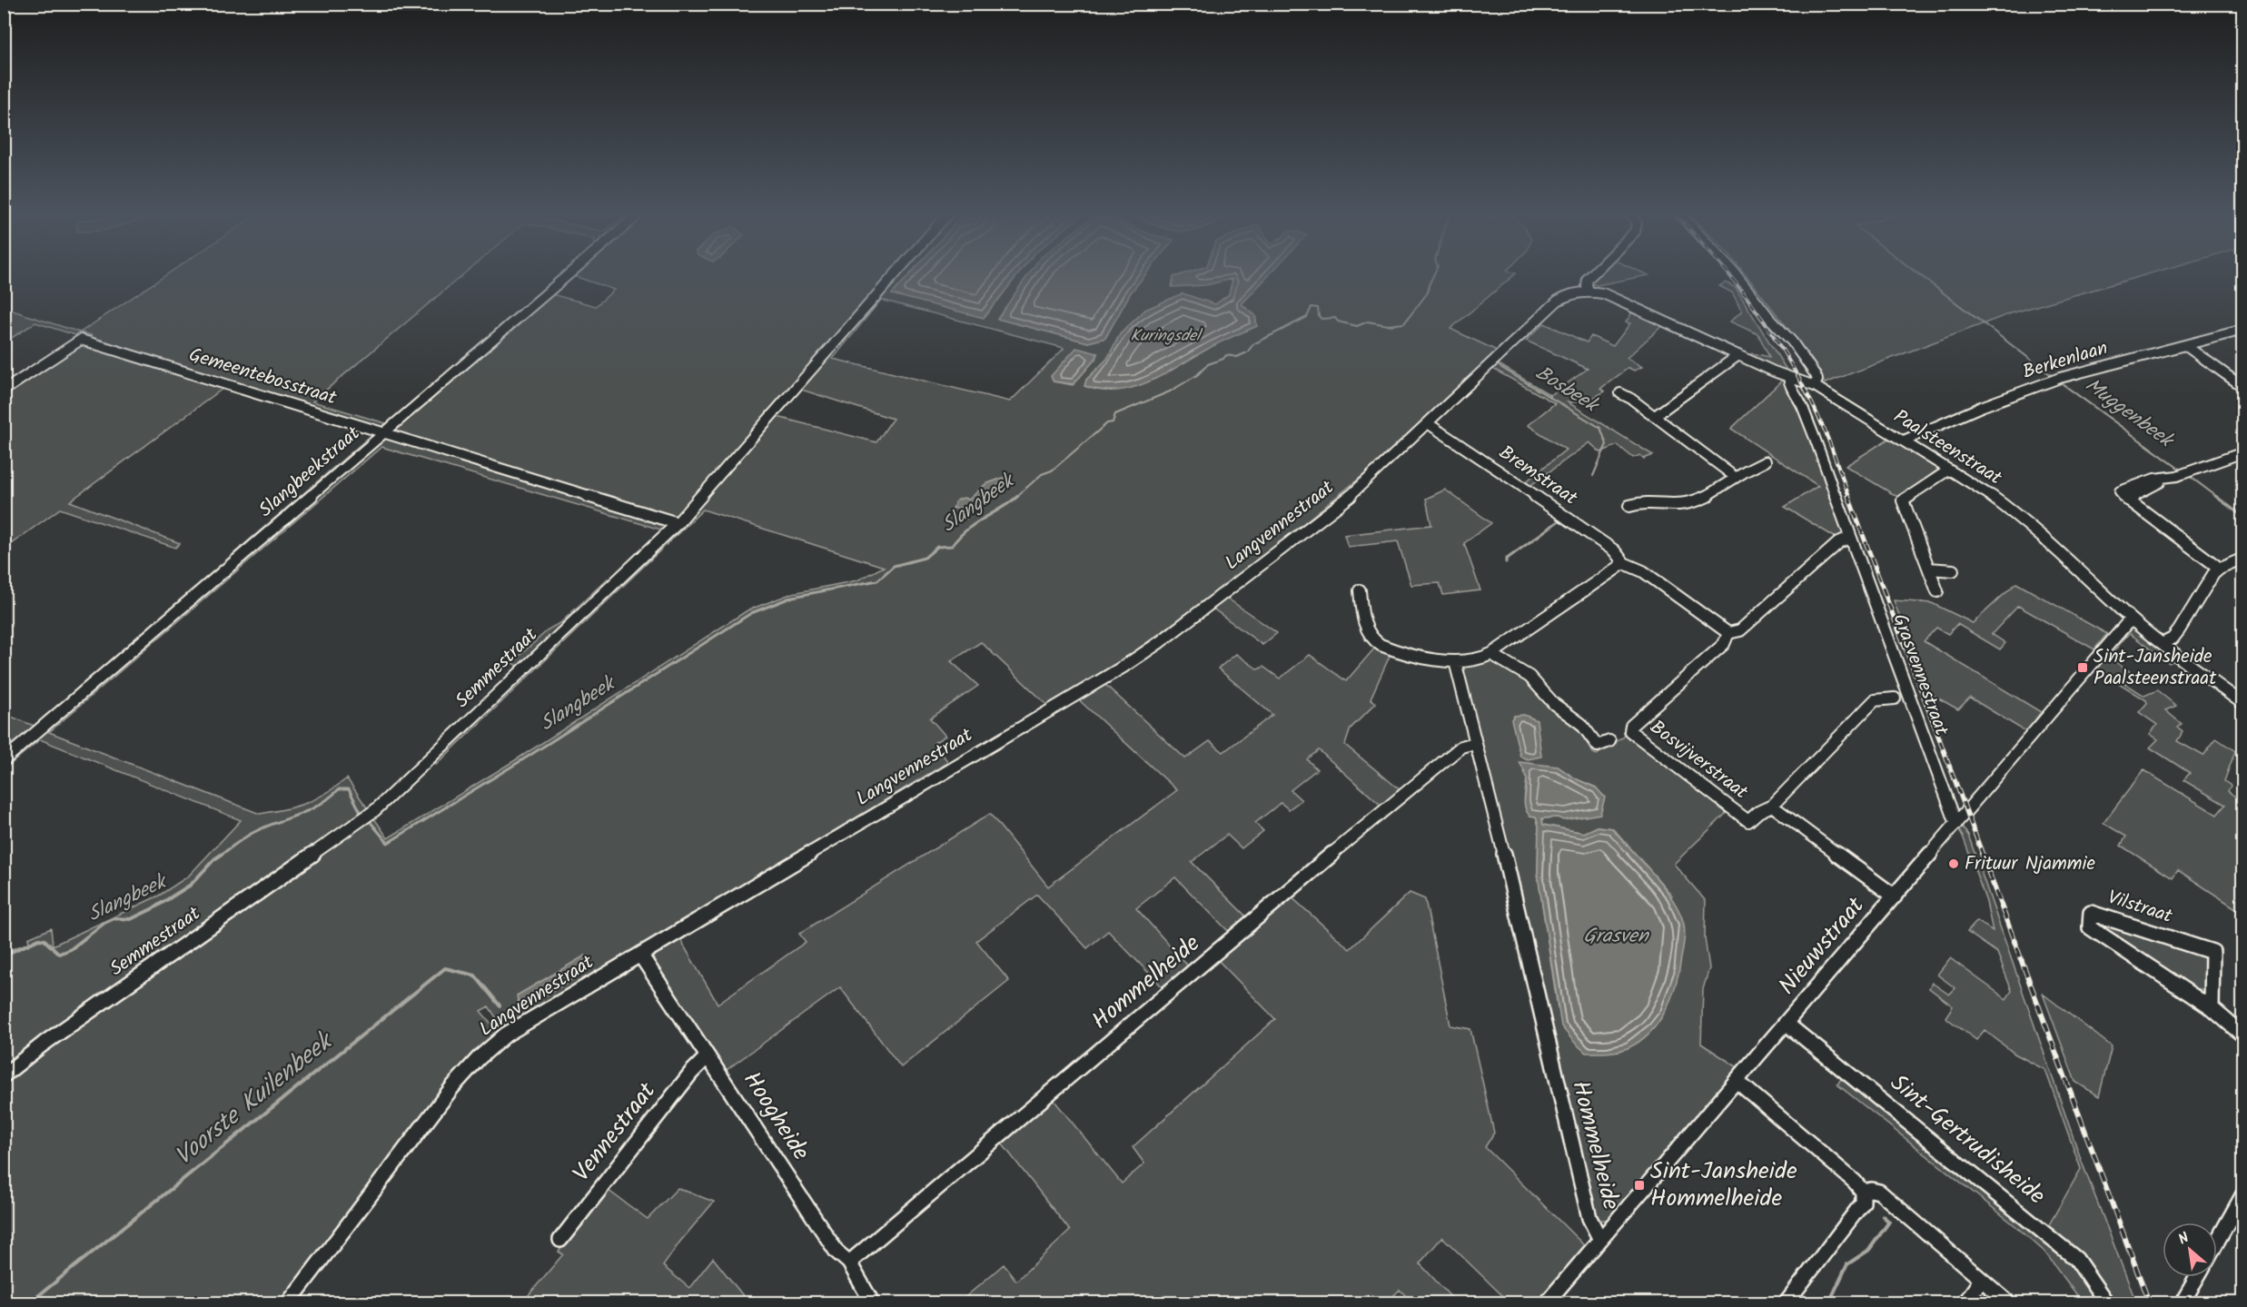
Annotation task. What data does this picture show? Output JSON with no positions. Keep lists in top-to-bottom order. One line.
{"streets":{"street":["Berkenlaan","Gemeentebosstraat","Paalsteenstraat","Slangbeekstraat","Bremstraat","Langvennestraat","Semmestraat","Grasvennestraat","Bosvijverstraat","Vilstraat","Nieuwstraat","Hommelheide","Hoogheide","Vennestraat","Sint-Gertrudisheide"]},"crossings":[["Berkenlaan","Paalsteenstraat"],["Gemeentebosstraat","Slangbeekstraat"],["Gemeentebosstraat","Semmestraat"],["Paalsteenstraat","Langvennestraat"],["Paalsteenstraat","Grasvennestraat"],["Paalsteenstraat","Nieuwstraat"],["Bremstraat","Langvennestraat"],["Bremstraat","Bosvijverstraat"],["Langvennestraat","Hoogheide"],["Grasvennestraat","Nieuwstraat"],["Bosvijverstraat","Nieuwstraat"],["Nieuwstraat","Hommelheide"],["Nieuwstraat","Sint-Gertrudisheide"],["Hommelheide","Hoogheide"],["Hoogheide","Vennestraat"]],"water":["Kuringsdel","Bosbeek","Muggenbeek","Slangbeek","Grasven","Voorste Kuilenbeek"],"places":{"transit":["Sint-Jansheide Paalsteenstraat","Sint-Jansheide Hommelheide"],"other":["Frituur Njammie"]},"north":"top left"}
